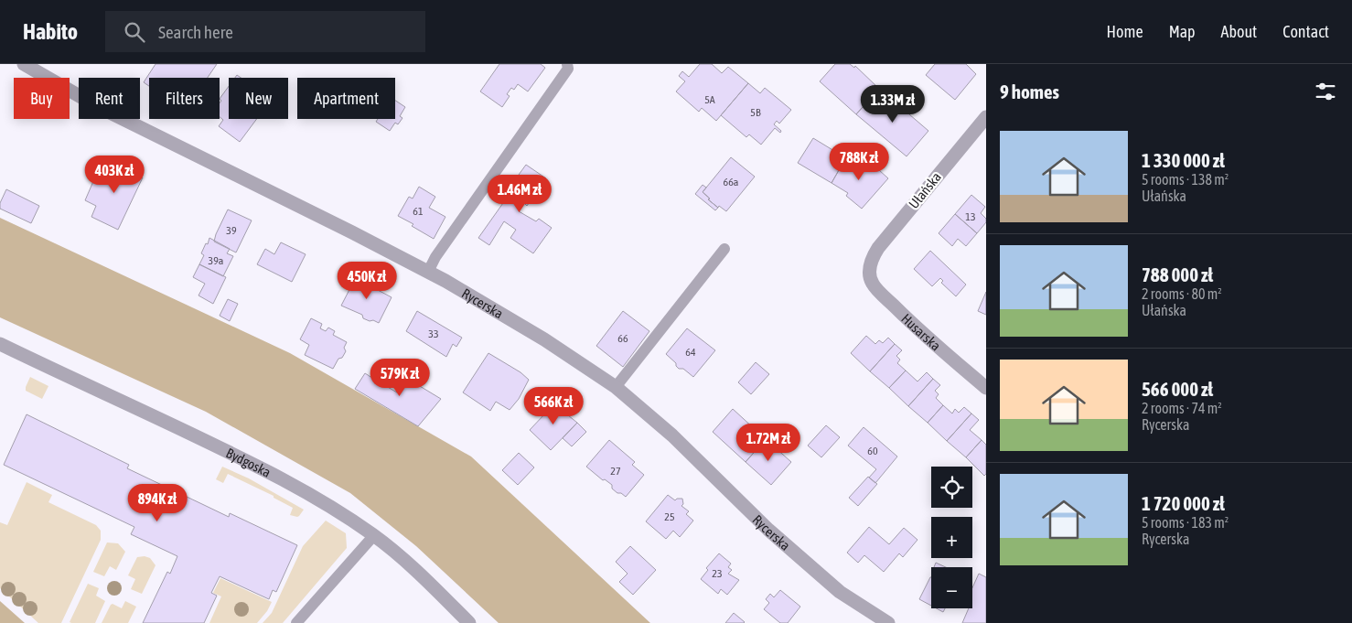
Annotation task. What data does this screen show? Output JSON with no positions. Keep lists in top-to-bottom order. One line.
{"streets":{"street":["Ułańska","Rycerska","Husarska","Bydgoska"]},"crossings":[["Ułańska","Husarska"]],"house_numbers":["5A","5B","66a","61","13","39","39a","33","66","64","60","27","25","23"],"page":{"header":"Habito","search":"Search here","nav":["Home","Map","About","Contact"],"heading":"9 homes","chip":["Buy","Rent","Filters","New","Apartment"],"price":["1.33M zł","788K zł","403K zł","1.46M zł","450K zł","579K zł","566K zł","1.72M zł","894K zł"],"list":[{"name":"1 330 000 zł","note":"5 rooms · 138 m² · Ułańska"},{"name":"788 000 zł","note":"2 rooms · 80 m² · Ułańska"},{"name":"566 000 zł","note":"2 rooms · 74 m² · Rycerska"},{"name":"1 720 000 zł","note":"5 rooms · 183 m² · Rycerska"}],"map_buttons":["+","−"]}}
